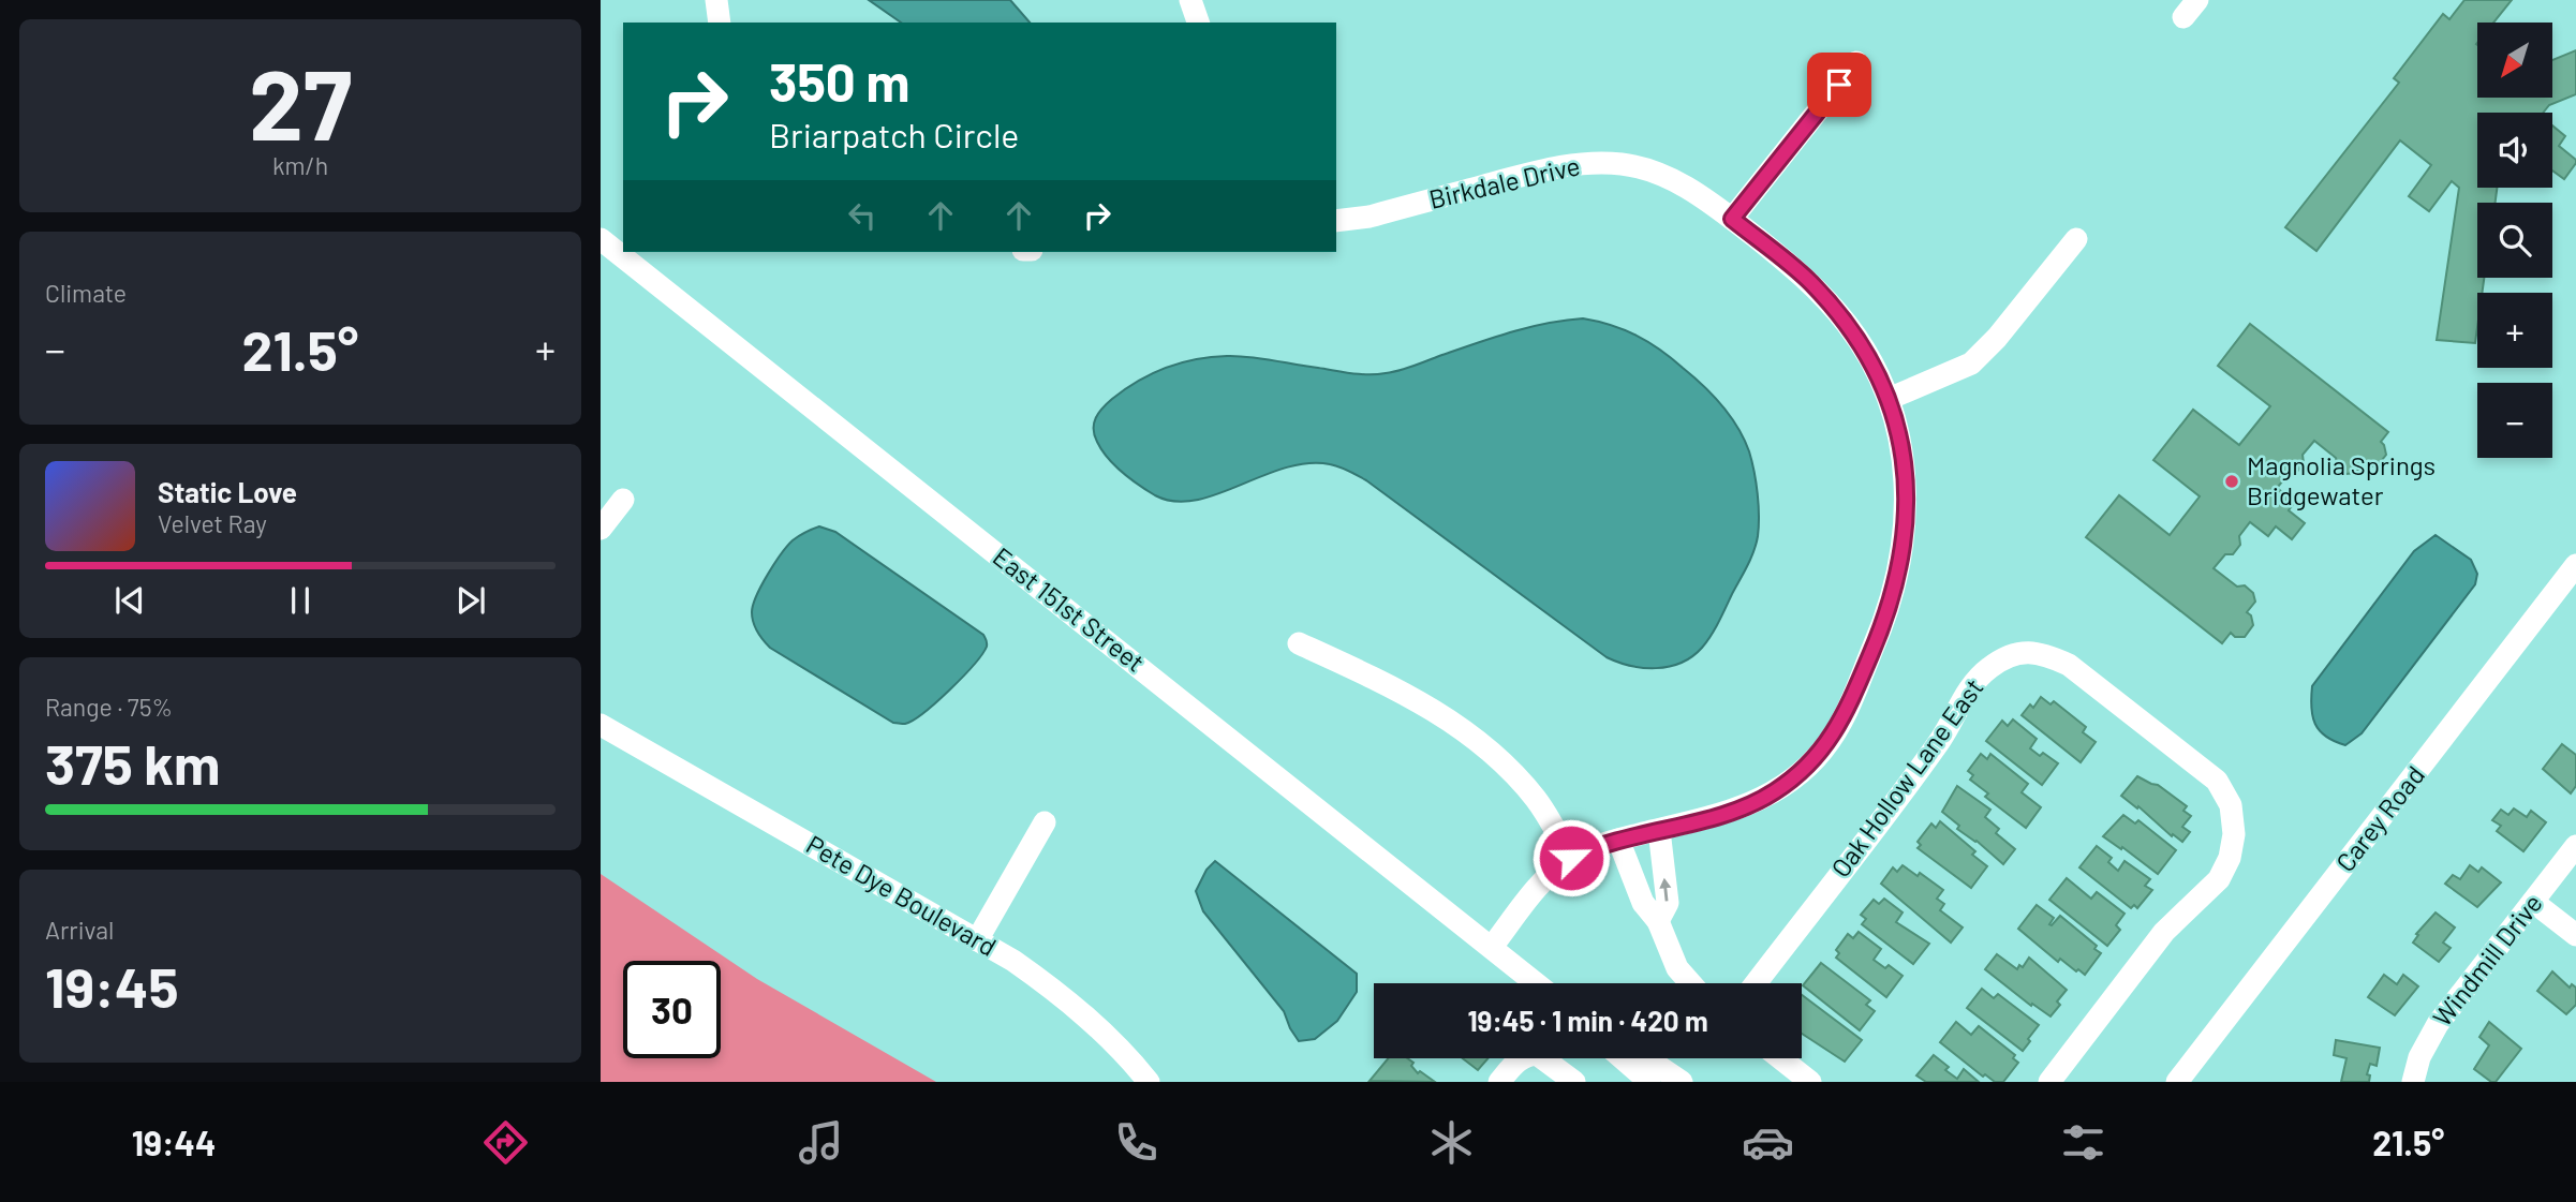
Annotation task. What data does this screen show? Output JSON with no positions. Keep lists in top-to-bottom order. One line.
{"streets":{"street":["Birkdale Drive","East 151st Street","Oak Hollow Lane East","Carey Road","Pete Dye Boulevard","Windmill Drive"]},"crossings":[["Birkdale Drive","East 151st Street"]],"places":["Magnolia Springs Bridgewater"],"north":"bottom left","page":{"tile":[["27","km/h"],"Climate",["Range · 75%","375 km"],["Arrival","19:45"]],"map_buttons":["+","−"],"turn":["350 m","Briarpatch Circle"],"heat":["−","21.5°","+"],"song":["Static Love","Velvet Ray"],"limit":"30","trip":"19:45 · 1 min · 420 m","tabs":["19:44","21.5°"]}}
